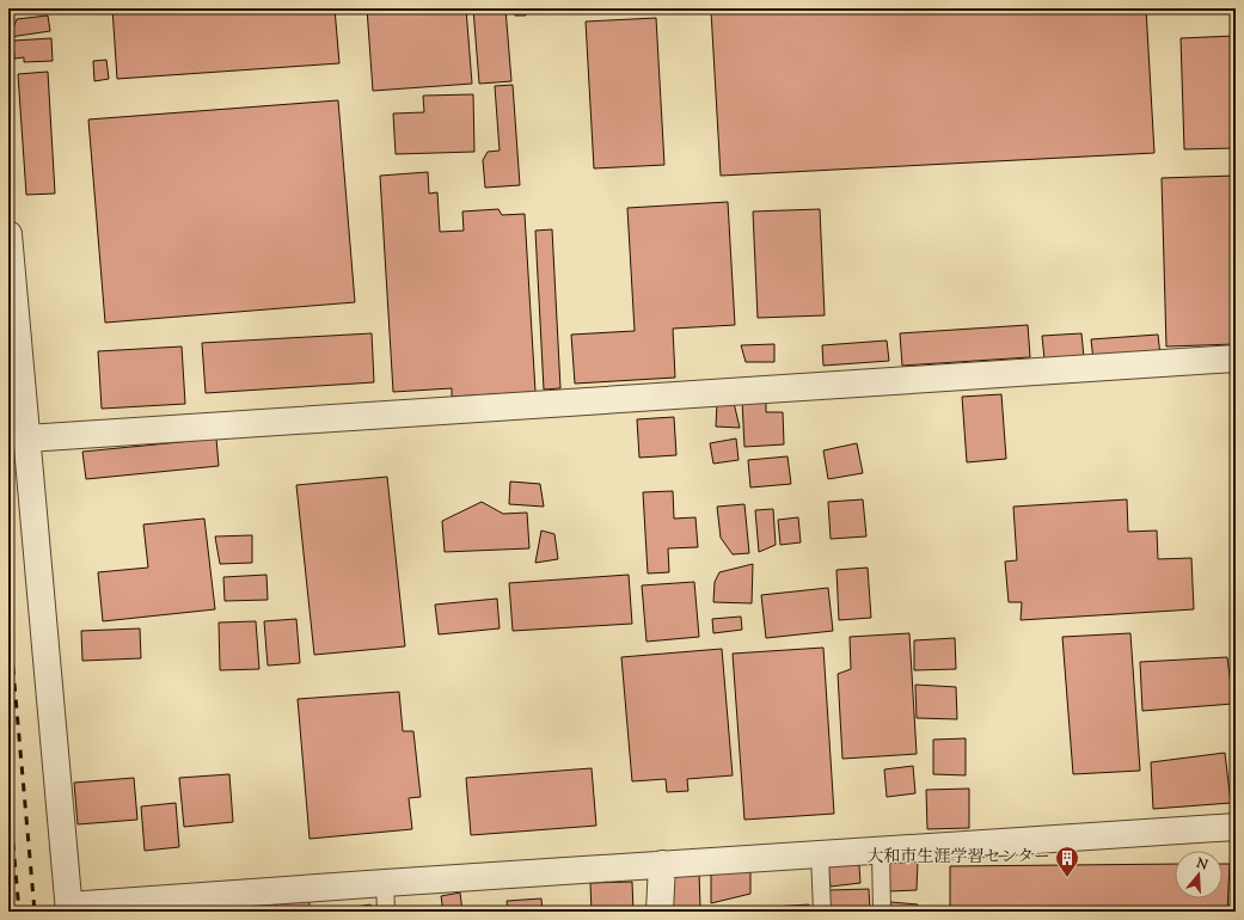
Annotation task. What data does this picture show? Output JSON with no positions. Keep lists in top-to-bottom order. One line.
{"places":{"building":["大和市生涯学習センター"]},"north":"top"}
